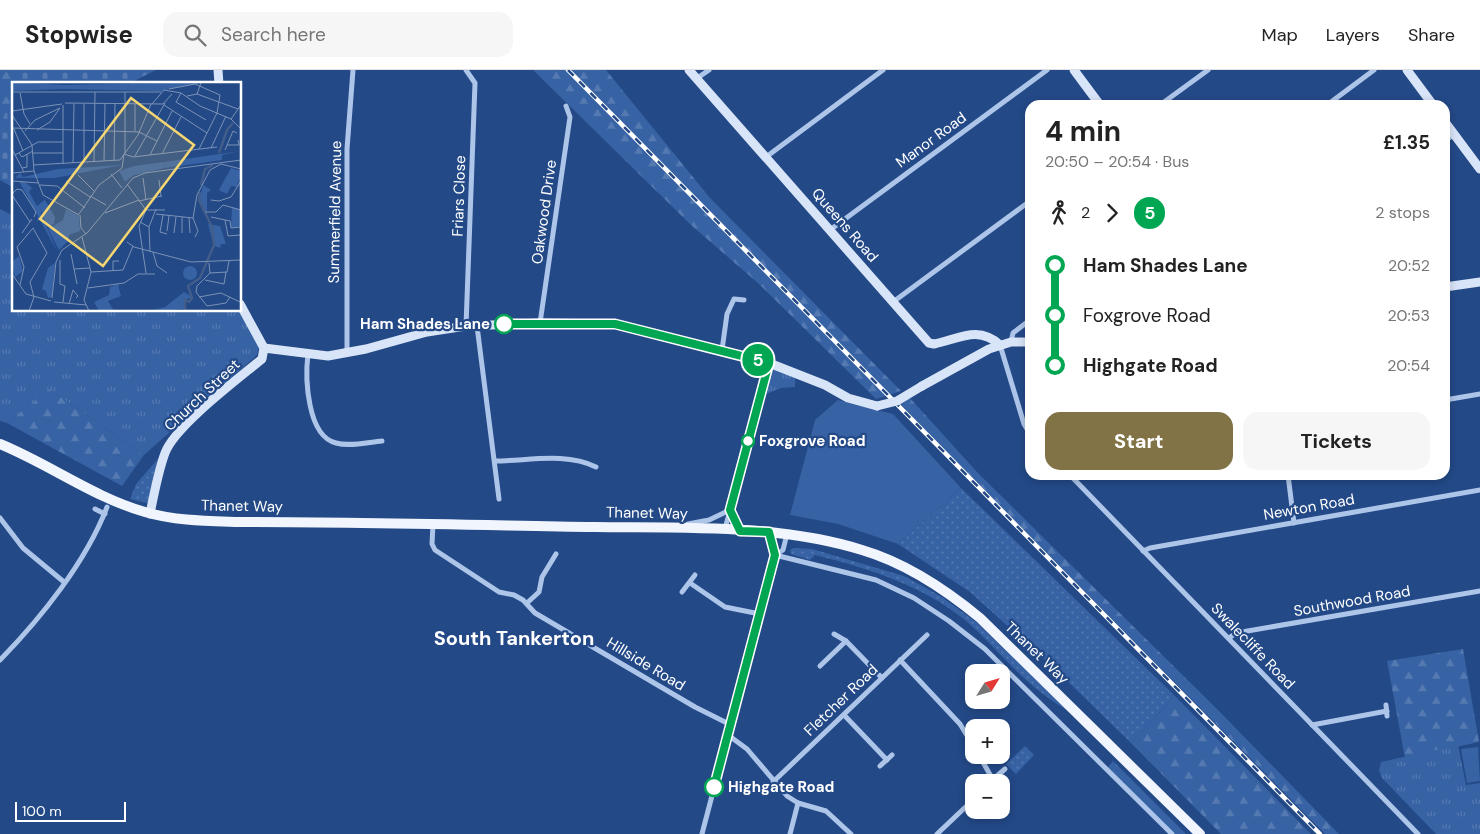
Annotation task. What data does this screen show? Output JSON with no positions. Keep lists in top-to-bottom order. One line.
{"streets":{"main road":["Thanet Way"],"street":["Manor Road","Friars Close","Summerfield Avenue","Oakwood Drive","Queens Road","Church Street","Newton Road","Southwood Road","Swalecliffe Road","Hillside Road","Fletcher Road"]},"crossings":[["Manor Road","Queens Road"],["Church Street","Thanet Way"],["Thanet Way","Hillside Road"],["Newton Road","Swalecliffe Road"],["Southwood Road","Swalecliffe Road"]],"districts":["South Tankerton"],"places":["Ham Shades Lane","Foxgrove Road","Highgate Road"],"lines":["bus line 5"],"scale_bar":"100 m","north":"top right","page":{"header":"Stopwise","search":"Search here","nav":["Map","Layers","Share"],"on_map":"5","heading":["4 min","20:50 – 20:54 · Bus","£1.35"],"legs":["2","5","2 stops"],"list":[{"name":"Ham Shades Lane","value":"20:52"},{"name":"Foxgrove Road","value":"20:53"},{"name":"Highgate Road","value":"20:54"}],"buttons":["Start","Tickets"],"map_buttons":["+","−"],"scale":"100 m"}}
